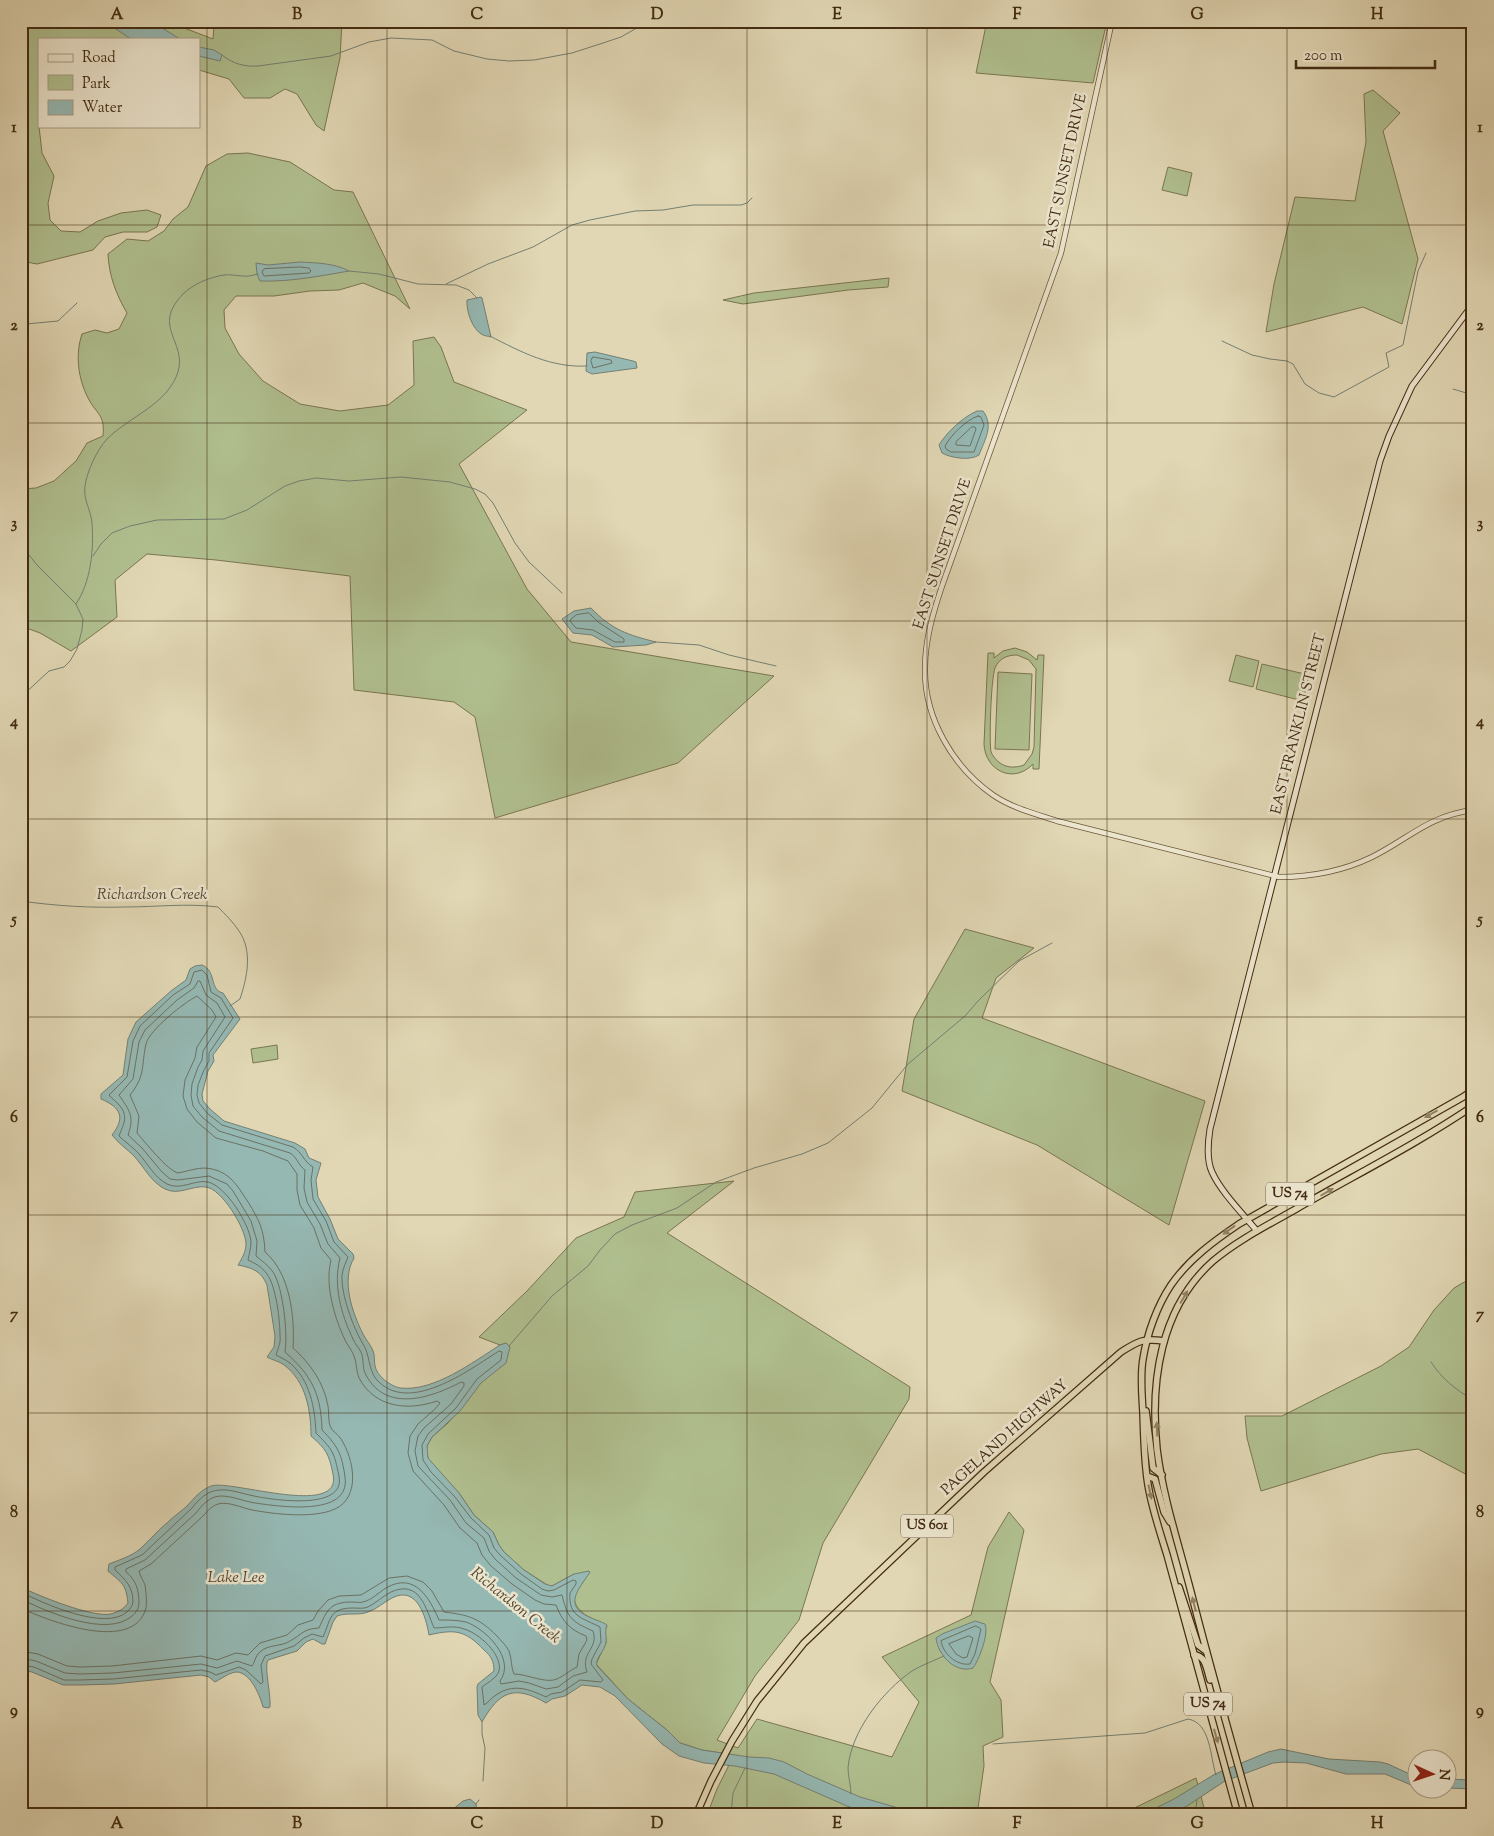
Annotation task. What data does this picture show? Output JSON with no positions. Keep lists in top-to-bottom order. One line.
{"streets":{"highway":["US 74","PAGELAND HIGHWAY","US 601"],"main road":["EAST FRANKLIN STREET"],"street":["EAST SUNSET DRIVE"]},"crossings":[["EAST SUNSET DRIVE","EAST FRANKLIN STREET"],["EAST FRANKLIN STREET","US 74"],["US 74","PAGELAND HIGHWAY"]],"water":["Richardson Creek","Lake Lee"],"legend":["Road","Park","Water"],"scale_bar":"200 m","north":"right","grid":{"columns":["A","B","C","D","E","F","G","H"],"rows":["1","2","3","4","5","6","7","8","9"]}}
